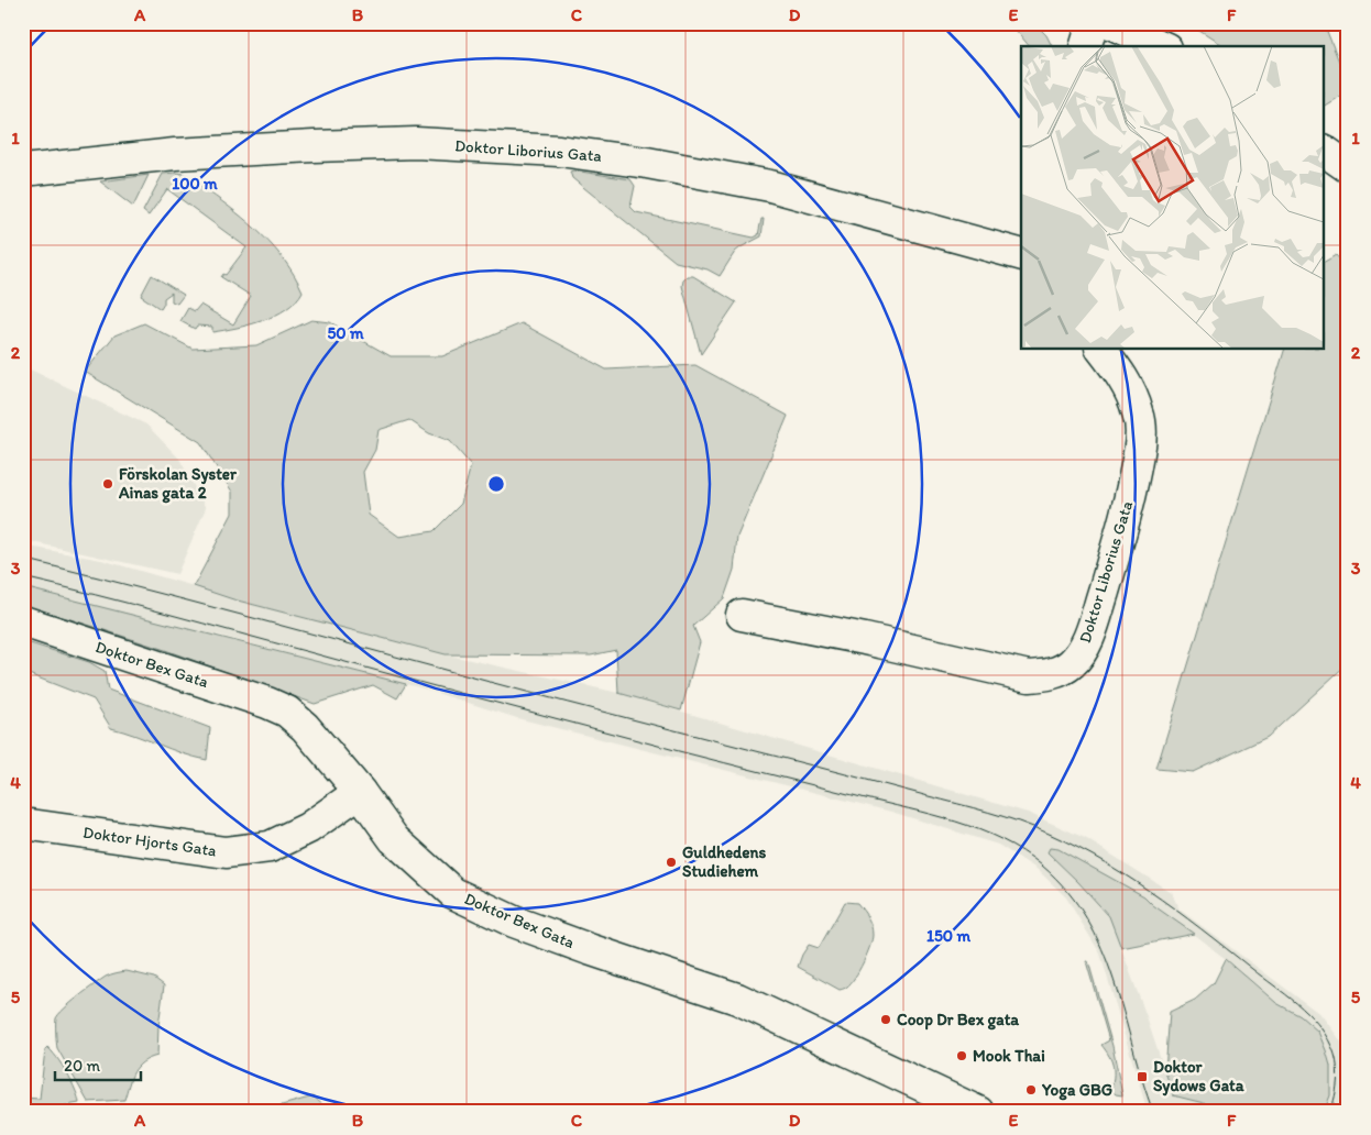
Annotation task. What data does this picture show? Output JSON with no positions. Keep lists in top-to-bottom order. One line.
{"streets":{"street":["Doktor Liborius Gata","Doktor Bex Gata","Doktor Hjorts Gata"]},"crossings":[["Doktor Bex Gata","Doktor Hjorts Gata"]],"places":{"other":["Förskolan Syster Ainas gata 2","Guldhedens Studiehem","Coop Dr Bex gata","Mook Thai","Yoga GBG"],"transit":["Doktor Sydows Gata"]},"scale_bar":"20 m","grid":{"columns":["A","B","C","D","E","F"],"rows":["1","2","3","4","5"]},"rings":["100 m","50 m","150 m"]}
